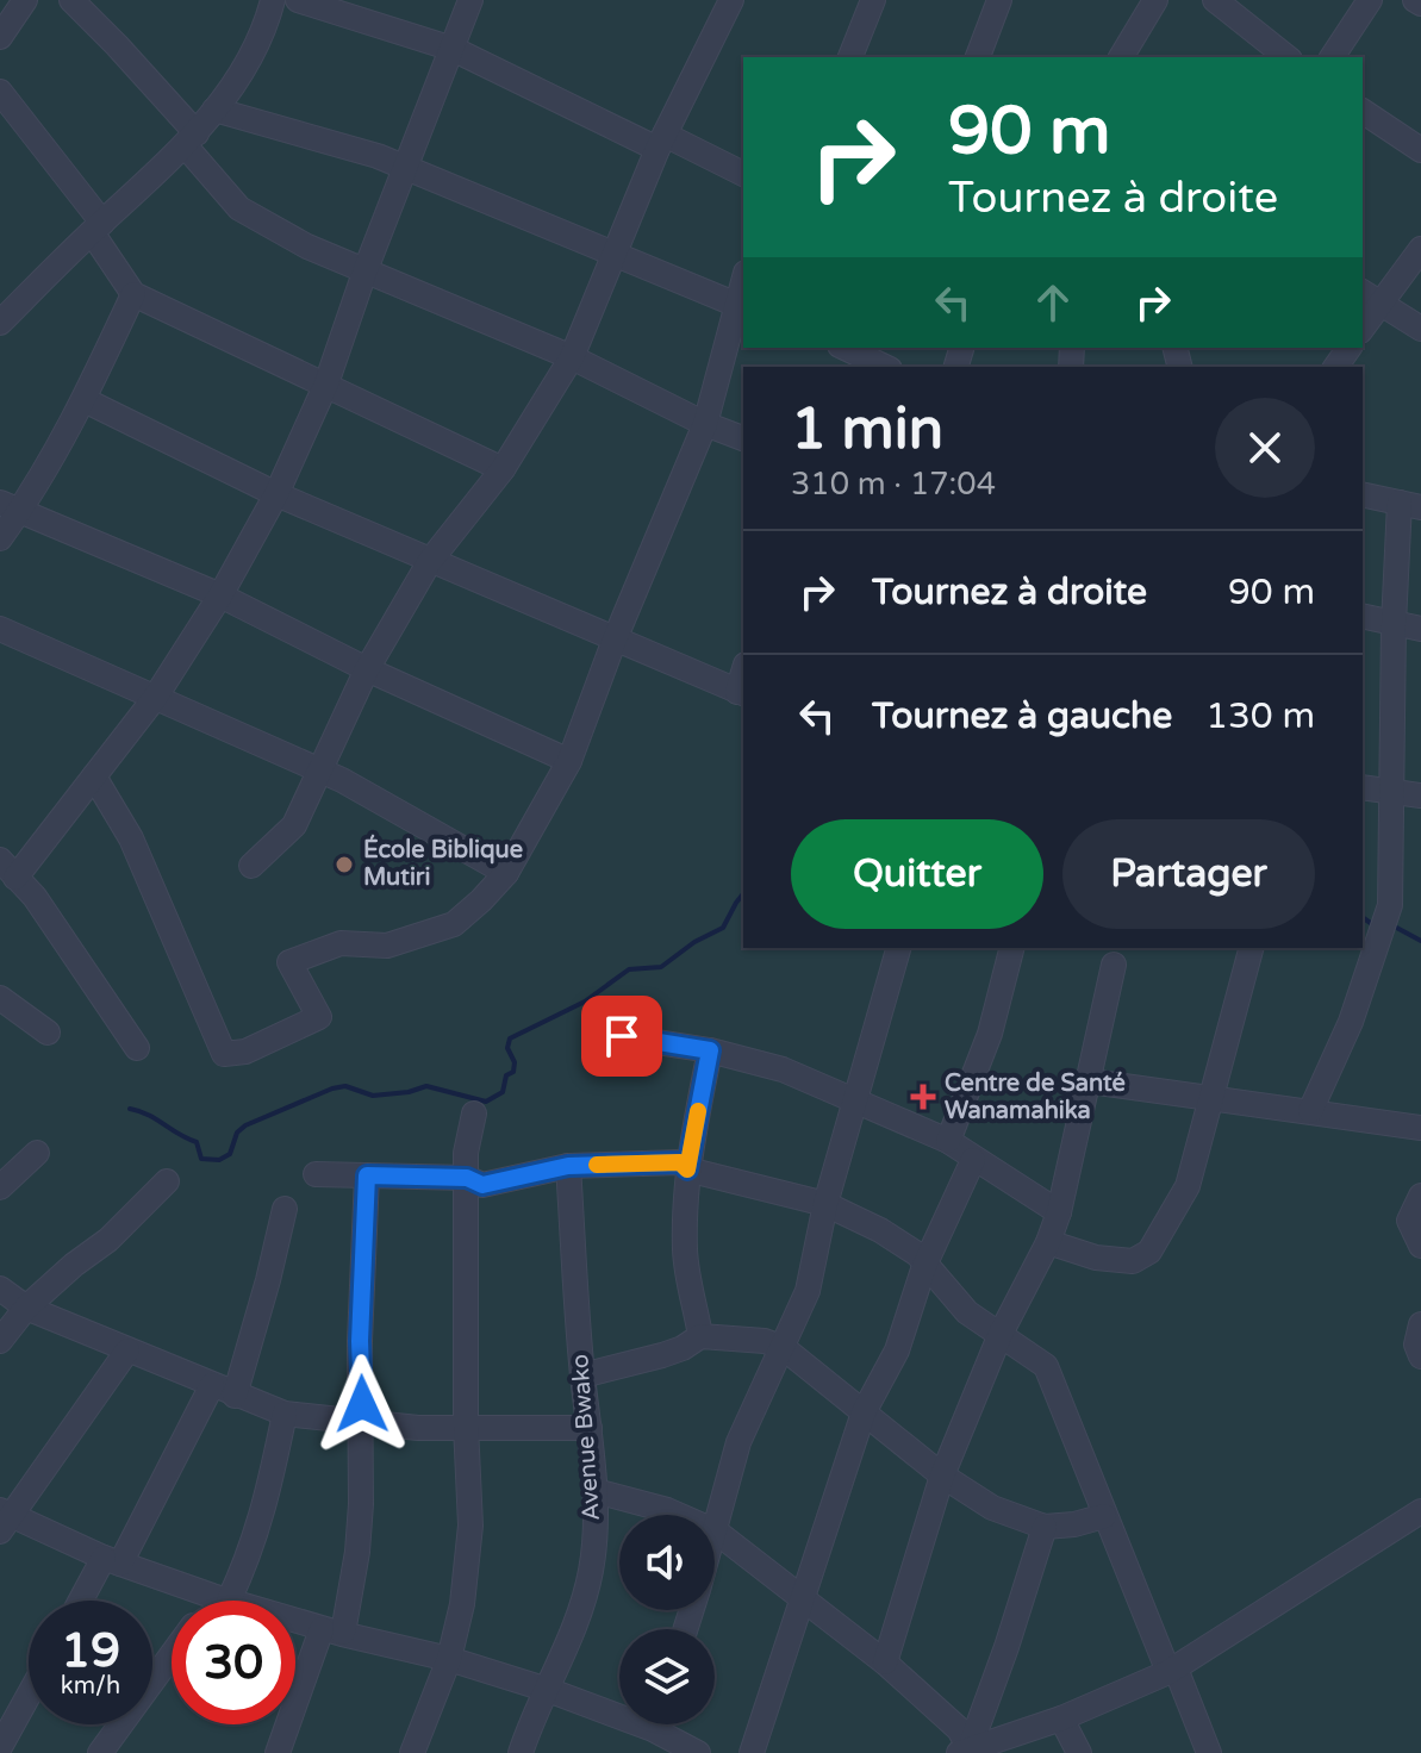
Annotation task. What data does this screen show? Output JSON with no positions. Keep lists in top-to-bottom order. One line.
{"streets":{"street":["Avenue Bwako"]},"places":{"other":["École Biblique Mutiri"],"health":["Centre de Santé Wanamahika"]},"page":{"turn":["90 m","Tournez à droite"],"heading":["1 min","310 m · 17:04"],"list":[{"name":"Tournez à droite","value":"90 m"},{"name":"Tournez à gauche","value":"130 m"}],"buttons":["Quitter","Partager"],"speed":"19 km/h","limit":"30"}}
